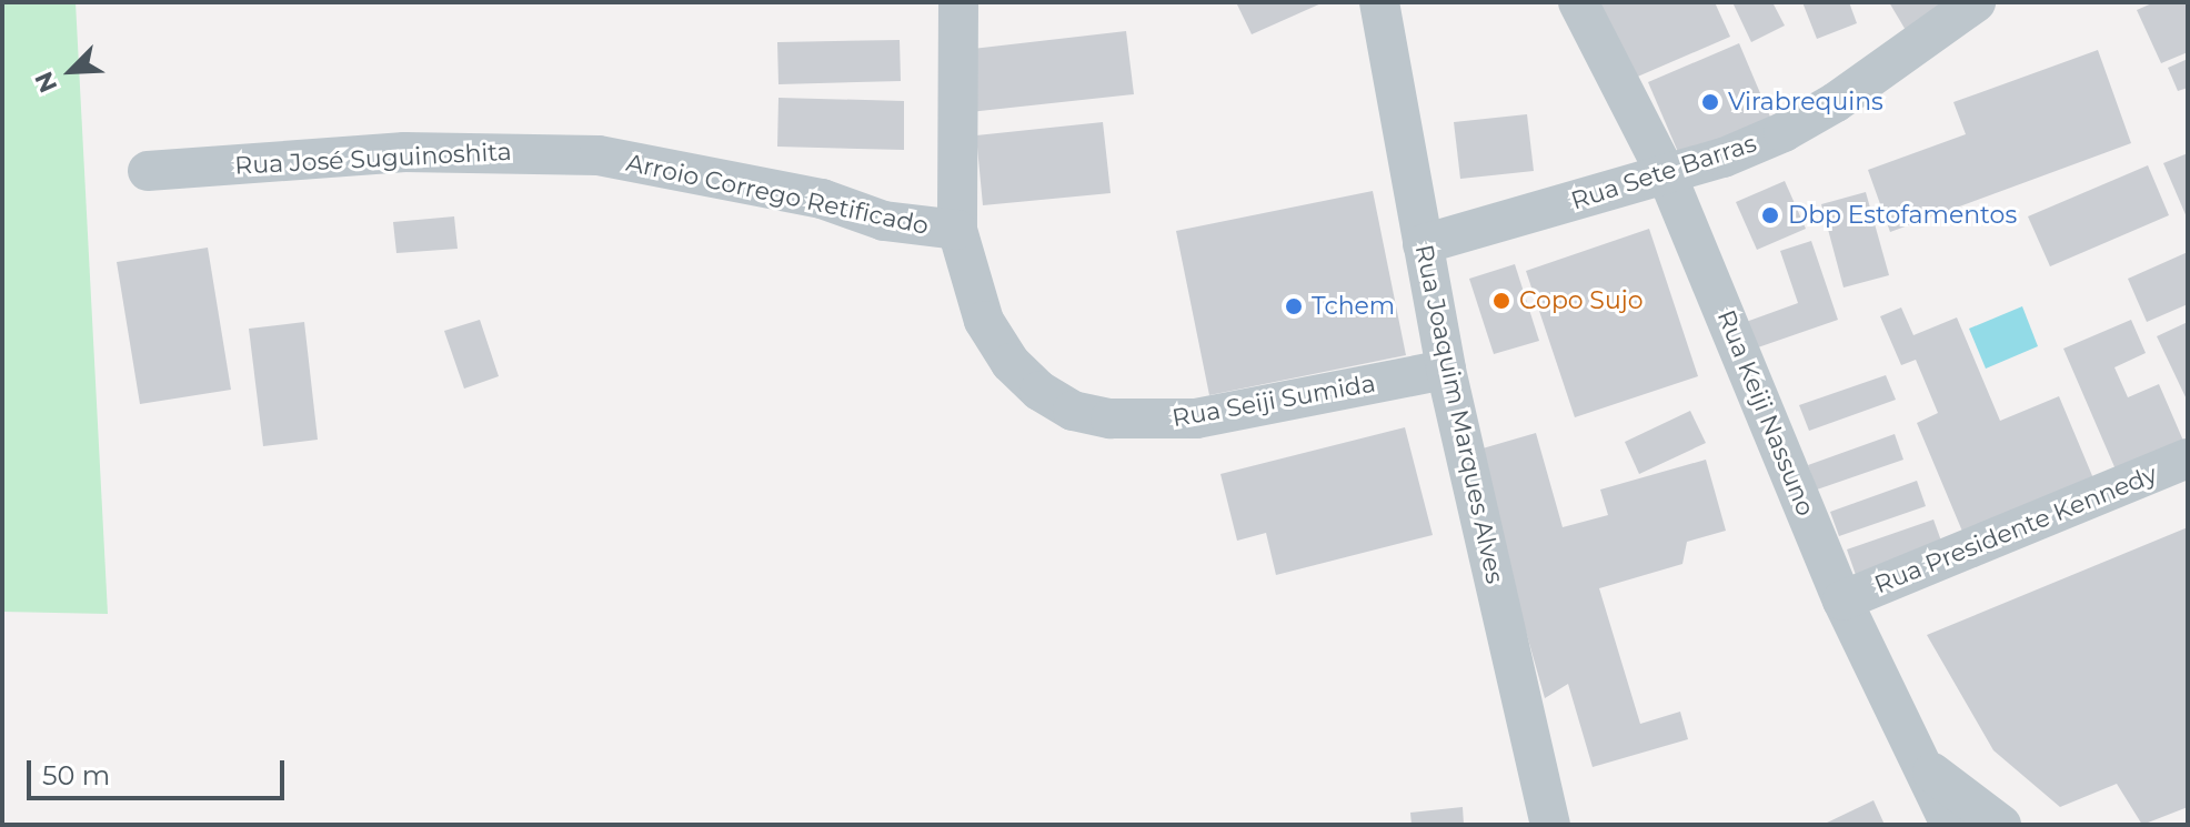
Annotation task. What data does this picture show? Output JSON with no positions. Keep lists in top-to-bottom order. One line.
{"streets":{"street":["Rua José Suguinoshita","Rua Sete Barras","Arroio Corrego Retificado","Rua Seiji Sumida","Rua Keiji Nassuno","Rua Joaquim Marques Alves","Rua Presidente Kennedy"]},"crossings":[["Rua José Suguinoshita","Arroio Corrego Retificado"],["Rua Sete Barras","Rua Keiji Nassuno"],["Rua Sete Barras","Rua Joaquim Marques Alves"],["Arroio Corrego Retificado","Rua Seiji Sumida"],["Rua Seiji Sumida","Rua Joaquim Marques Alves"],["Rua Keiji Nassuno","Rua Presidente Kennedy"]],"places":["Virabrequins","Dbp Estofamentos","Copo Sujo","Tchem"],"scale_bar":"50 m","north":"bottom left"}
